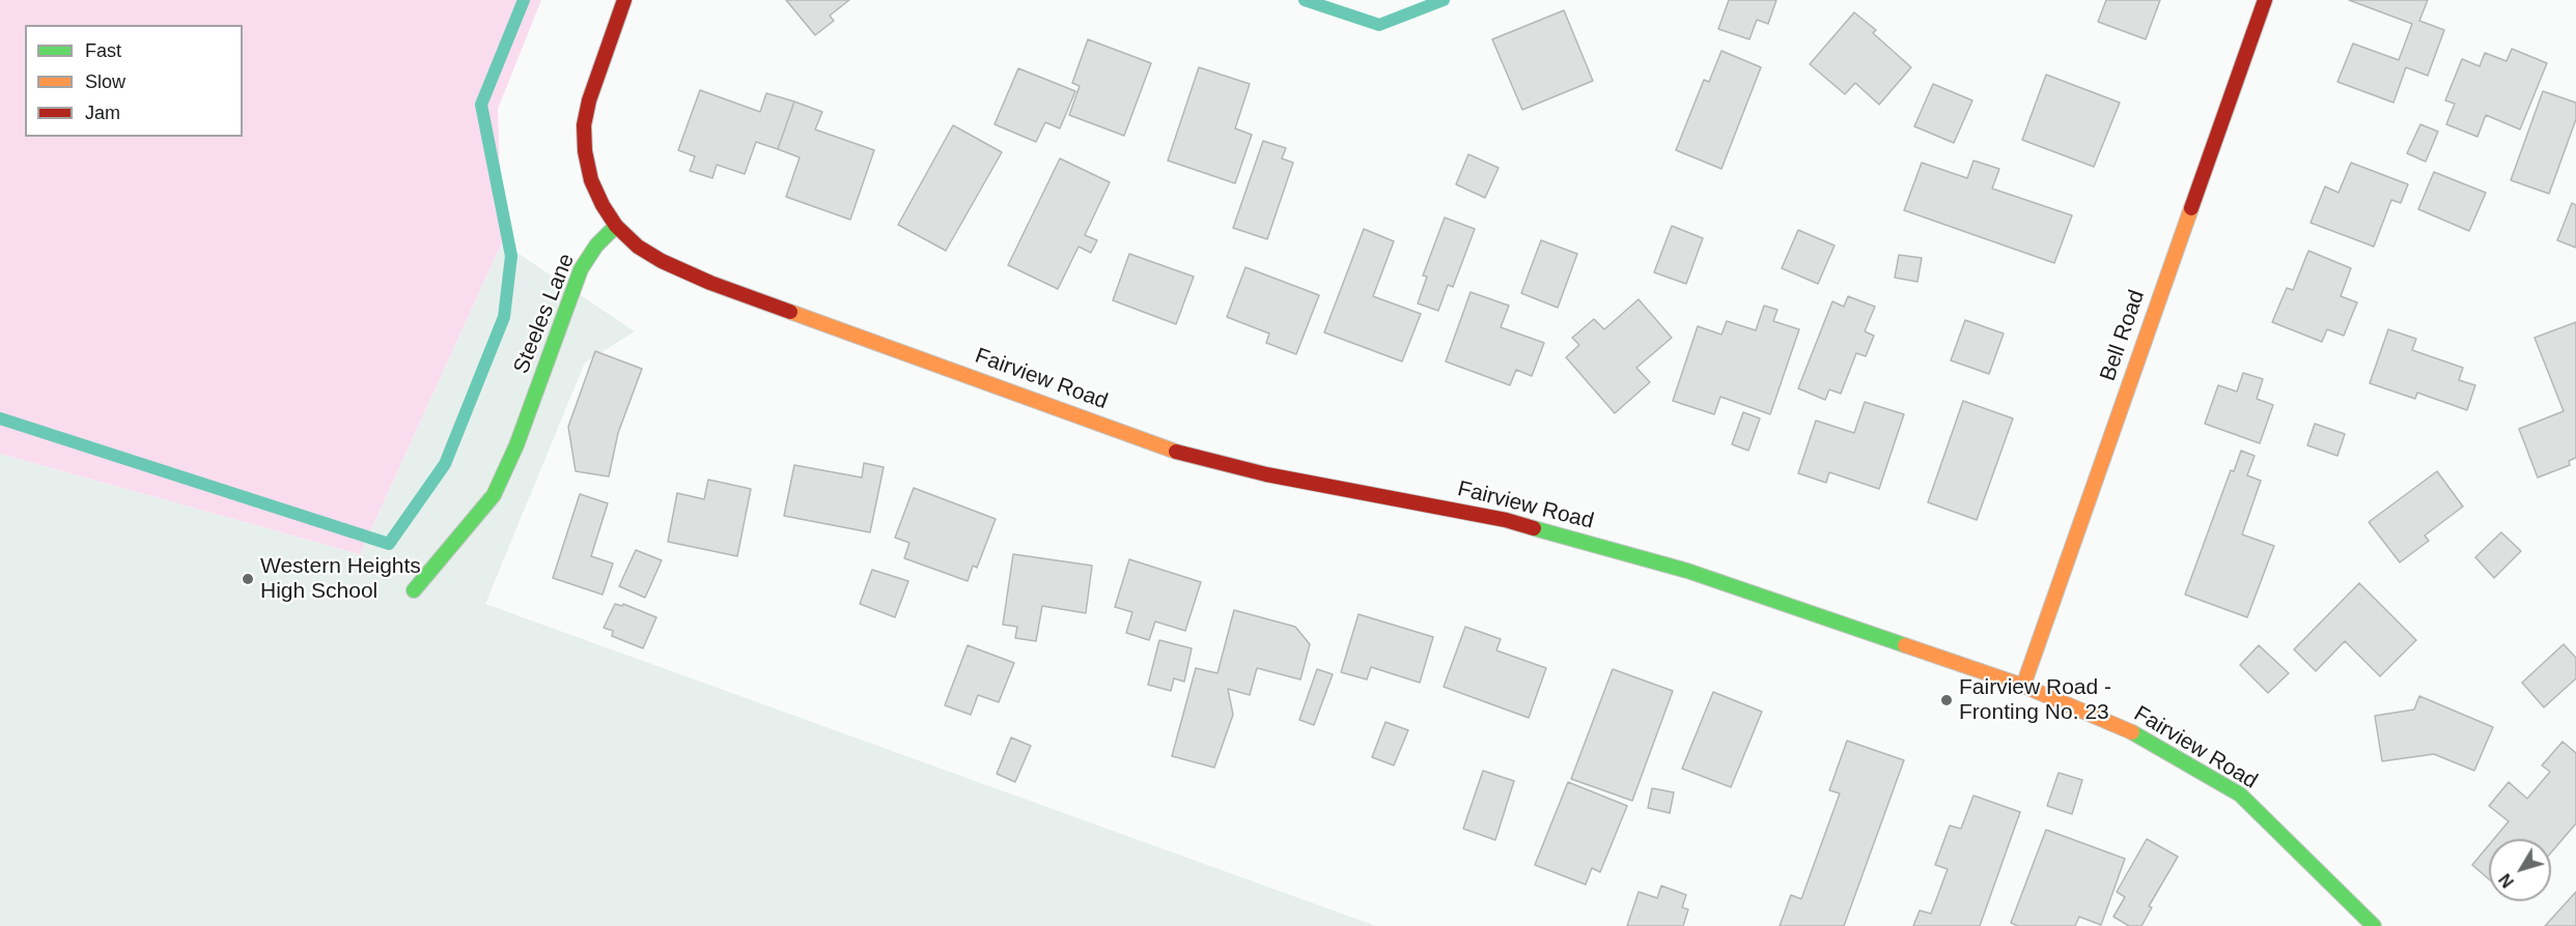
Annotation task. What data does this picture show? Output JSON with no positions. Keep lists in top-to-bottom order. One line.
{"streets":{"street":["Steeles Lane","Bell Road","Fairview Road"]},"crossings":[["Steeles Lane","Fairview Road"],["Bell Road","Fairview Road"]],"places":["Western Heights High School","Fairview Road - Fronting No. 23"],"legend":["Fast","Slow","Jam"],"north":"bottom left"}
